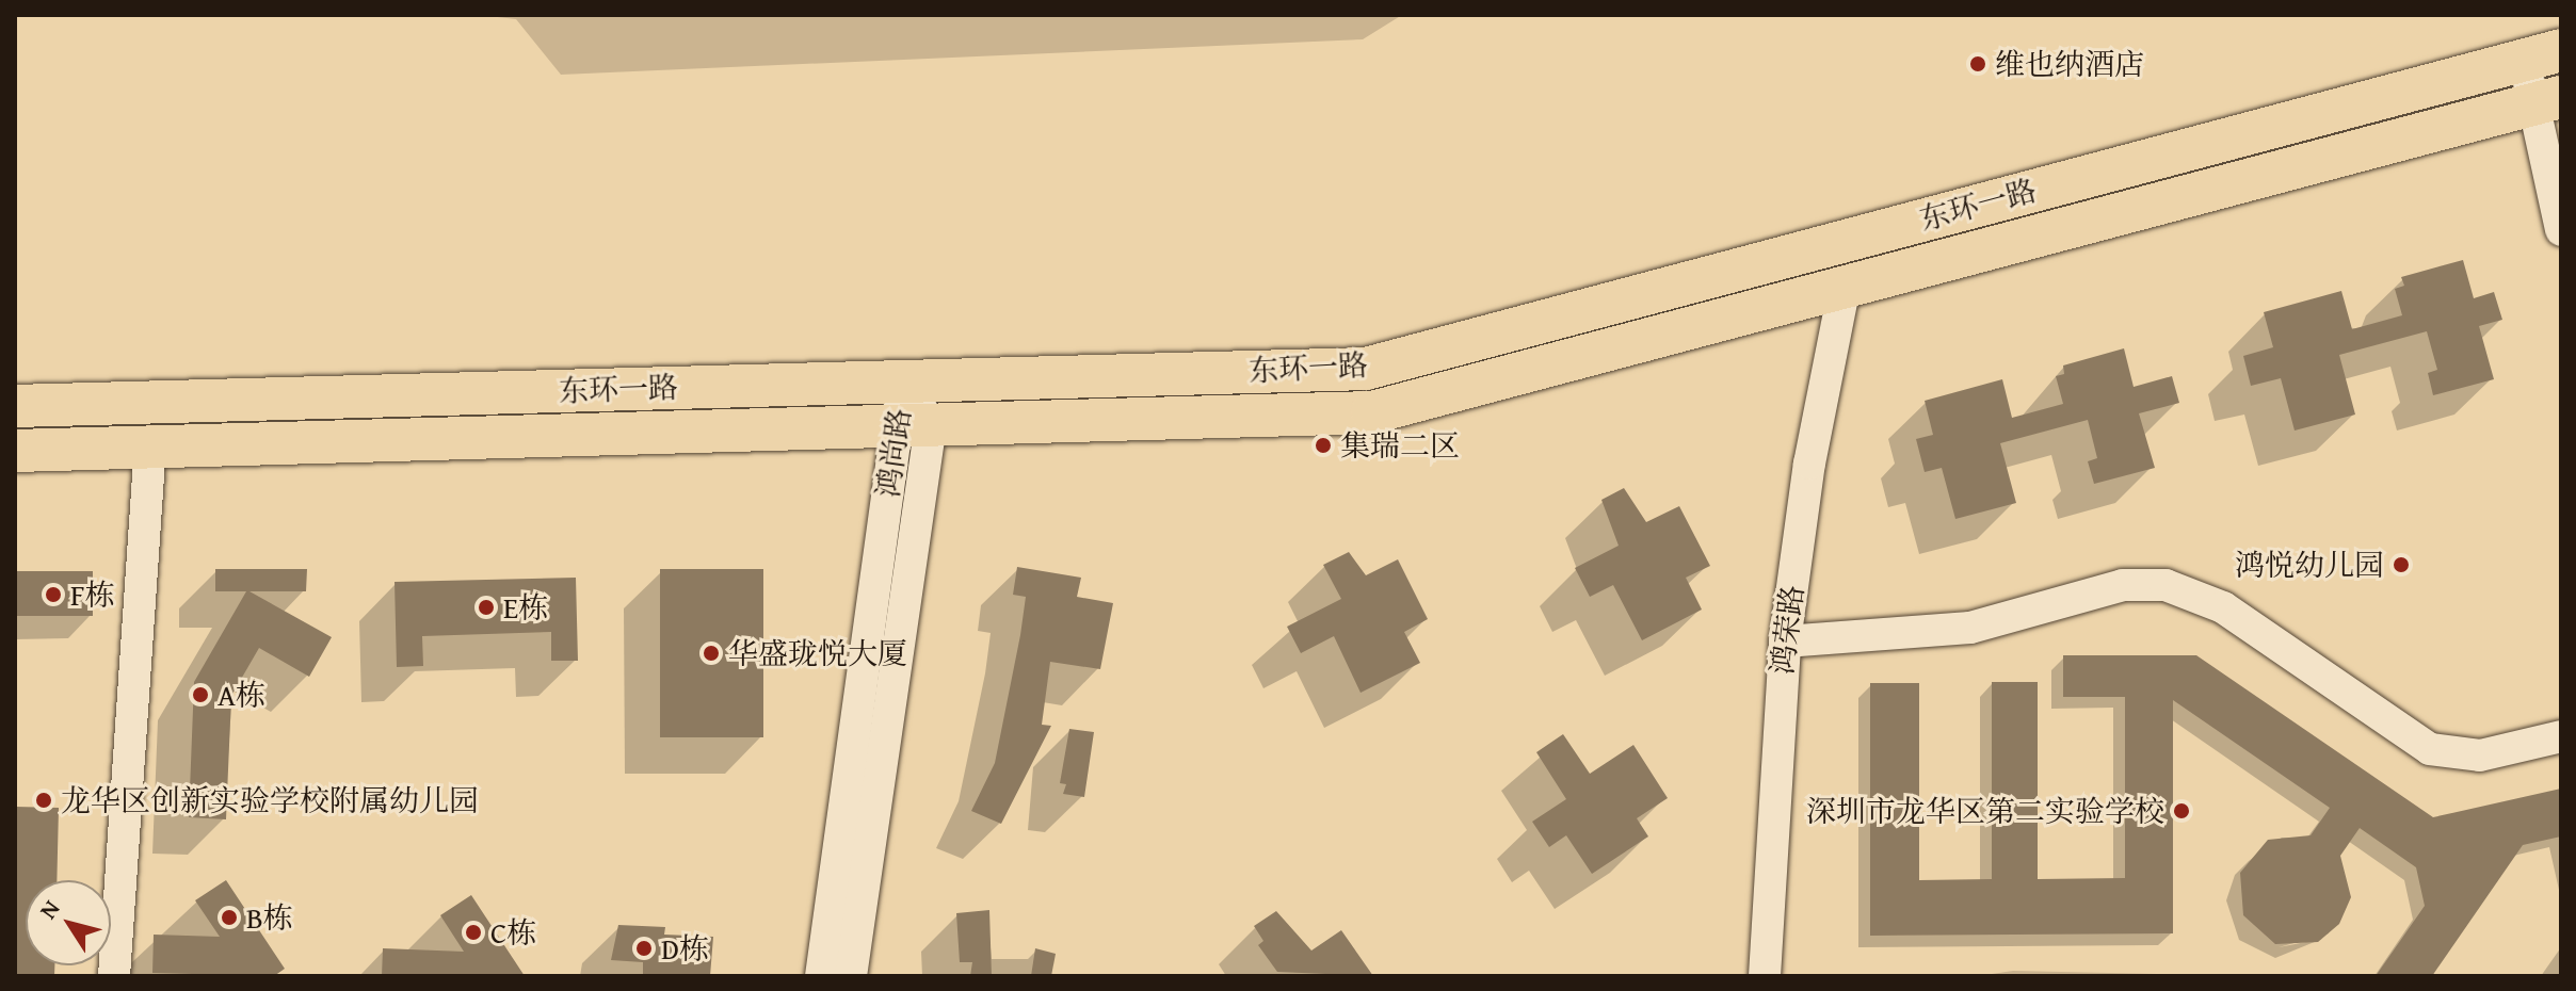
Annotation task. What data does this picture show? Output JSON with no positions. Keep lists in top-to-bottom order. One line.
{"streets":{"main road":["东环一路"],"street":["鸿尚路","鸿荣路"]},"crossings":[["东环一路","鸿尚路"],["东环一路","鸿荣路"]],"places":["维也纳酒店","集瑞二区","鸿悦幼儿园","F栋","E栋","华盛珑悦大厦","A栋","龙华区创新实验学校附属幼儿园","深圳市龙华区第二实验学校","B栋","C栋","D栋"],"north":"top left"}
